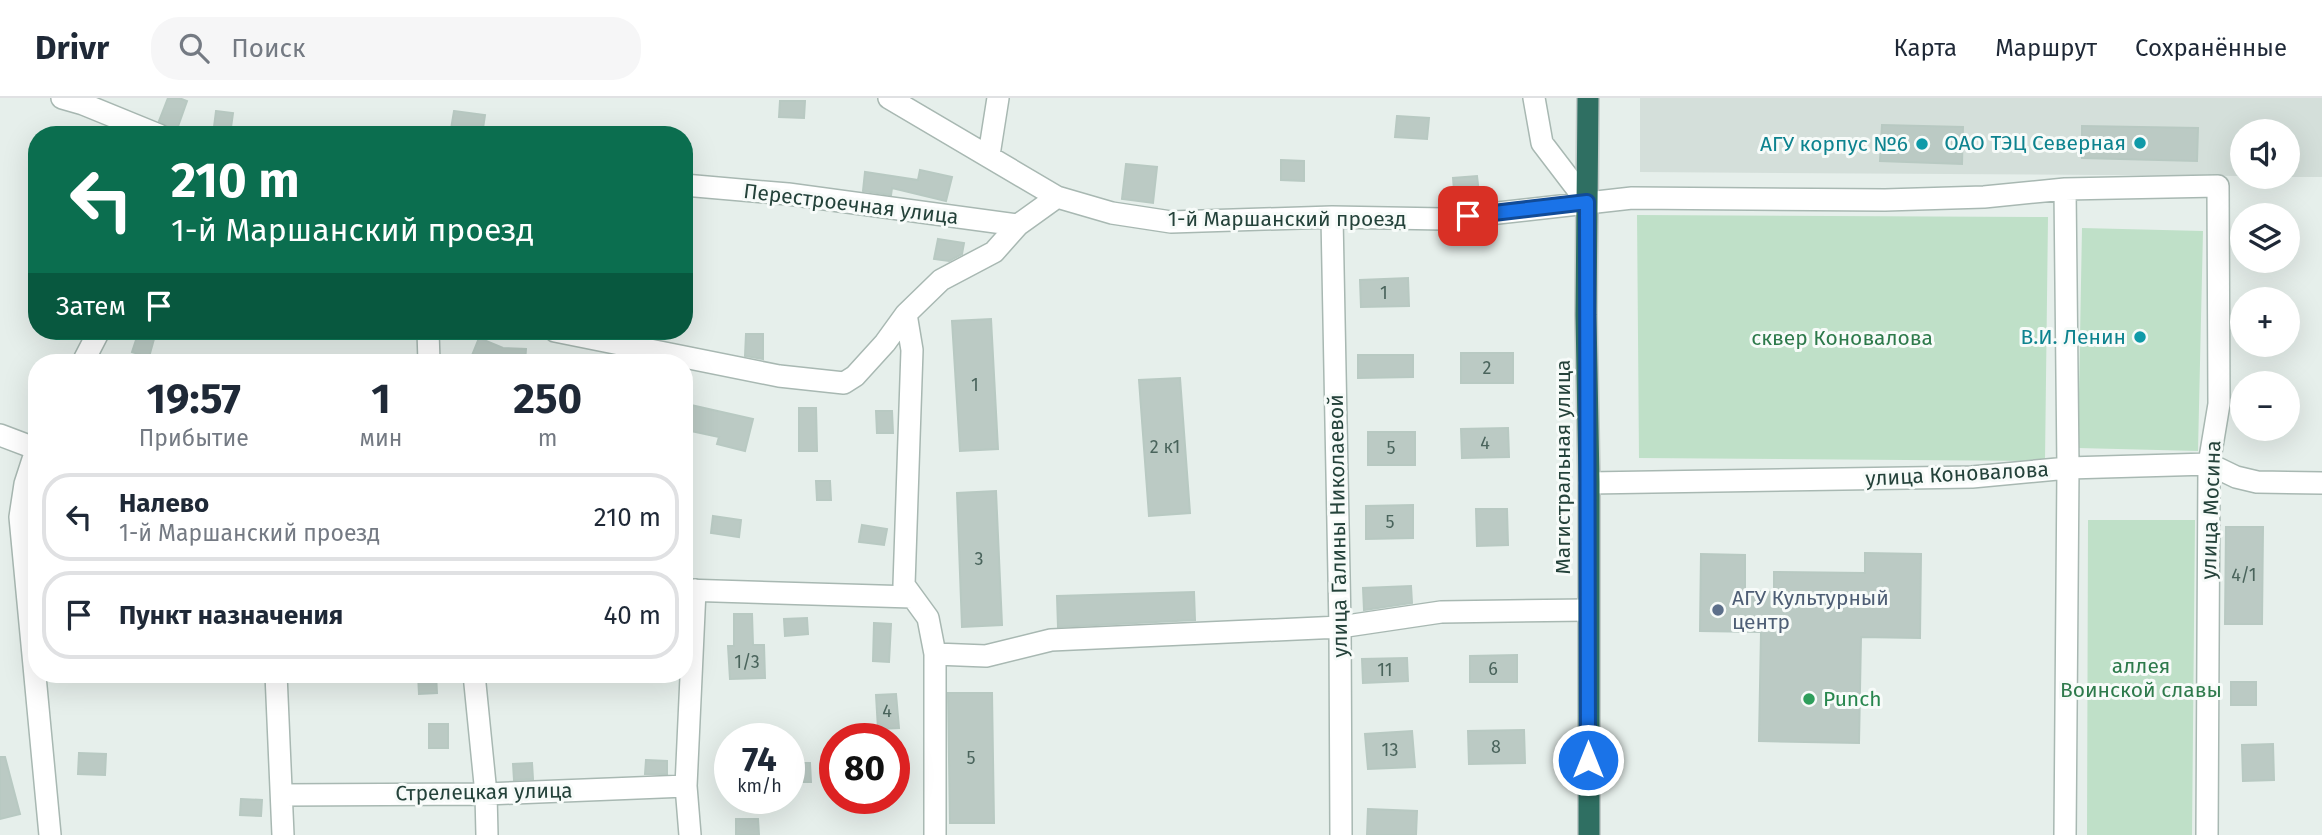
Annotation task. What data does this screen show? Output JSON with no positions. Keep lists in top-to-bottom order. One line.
{"streets":{"highway":["Магистральная улица"],"street":["Перестроечная улица","1-й Маршанский проезд","улица Коновалова","улица Мосина","улица Галины Николаевой","Стрелецкая улица"]},"crossings":[["1-й Маршанский проезд","Магистральная улица"],["1-й Маршанский проезд","улица Мосина"],["1-й Маршанский проезд","улица Галины Николаевой"],["Магистральная улица","улица Коновалова"],["улица Коновалова","улица Мосина"]],"parks":["сквер Коновалова","аллея Воинской славы"],"places":["ОАО ТЭЦ Северная","АГУ корпус №6","В.И. Ленин","АГУ Культурный центр","Punch"],"house_numbers":["1","2","1","4","2 к1","5","5","3","4/1","1/3","6","11","4","8","13","5"],"page":{"header":"Drivr","search":"Поиск","nav":["Карта","Маршрут","Сохранённые"],"map_buttons":["+","−"],"turn":["210 m","1-й Маршанский проезд"],"then":"Затем","eta":["19:57","Прибытие","1","мин","250","m"],"list":[{"name":"Налево","note":"1-й Маршанский проезд","value":"210 m"},{"name":"Пункт назначения","value":"40 m"}],"speed":"74 km/h","limit":"80"}}
